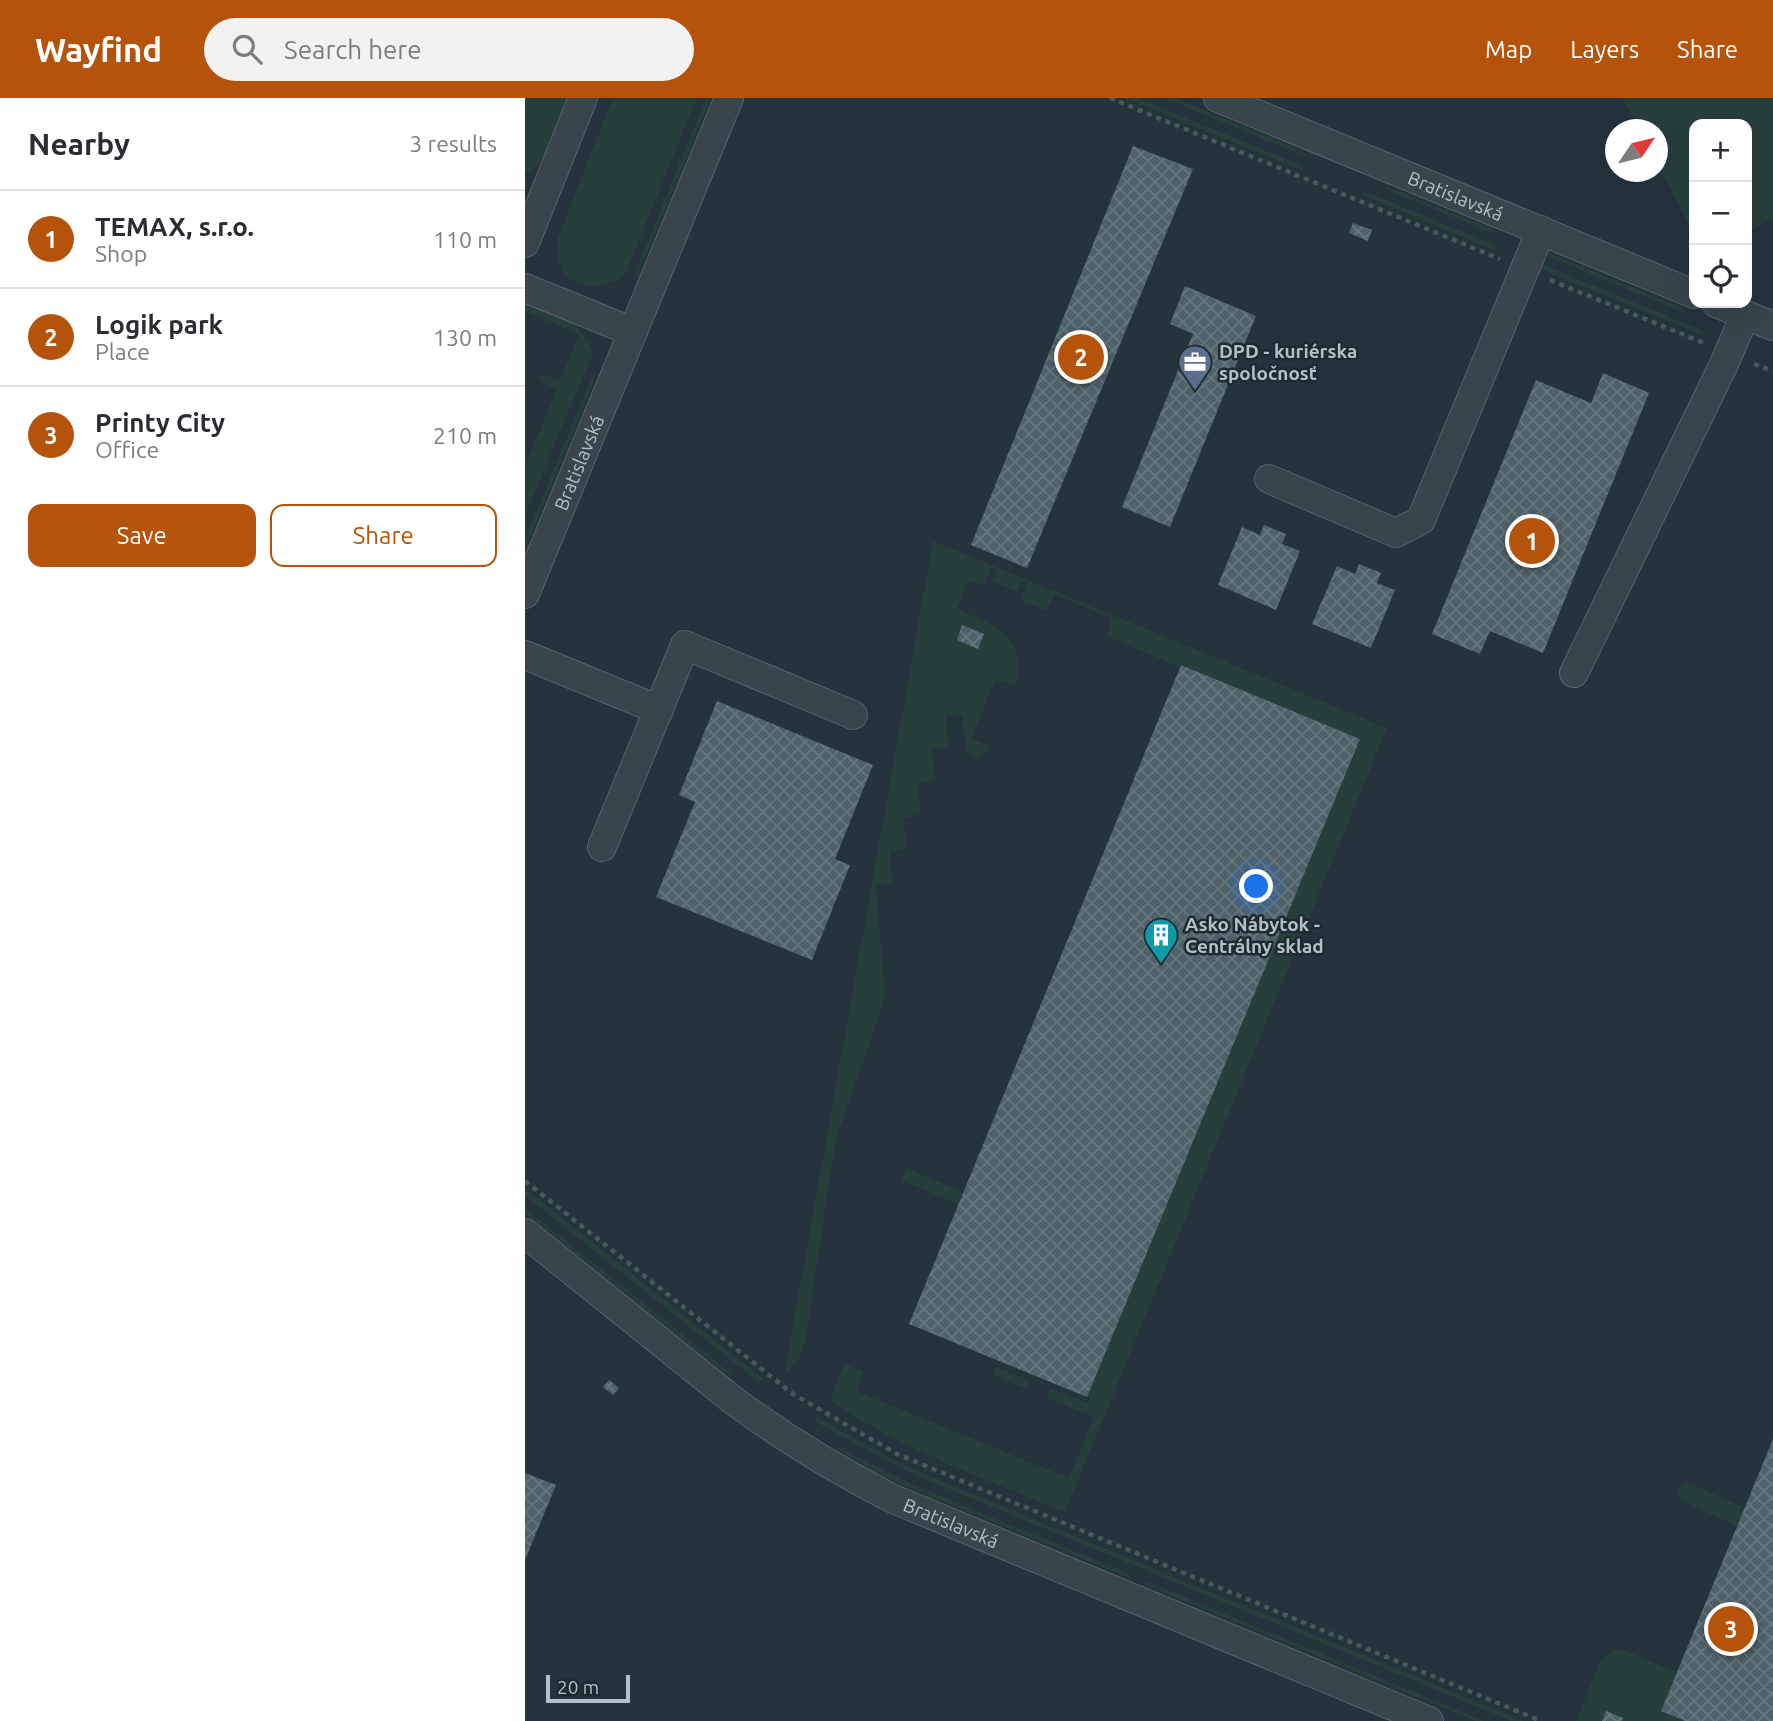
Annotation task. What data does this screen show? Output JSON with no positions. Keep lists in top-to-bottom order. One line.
{"streets":{"lane":["Bratislavská"]},"places":{"office":["DPD - kuriérska spoločnosť"],"building":["Asko Nábytok - Centrálny sklad"]},"scale_bar":"20 m","north":"top right","page":{"header":"Wayfind","search":"Search here","nav":["Map","Layers","Share"],"heading":["Nearby","3 results"],"map_buttons":["+","−"],"list":[{"mark":"1","name":"TEMAX, s.r.o.","note":"Shop","value":"110 m"},{"mark":"2","name":"Logik park","note":"Place","value":"130 m"},{"mark":"3","name":"Printy City","note":"Office","value":"210 m"}],"pins":["2","1","3"],"buttons":["Save","Share"],"scale":"20 m"}}
